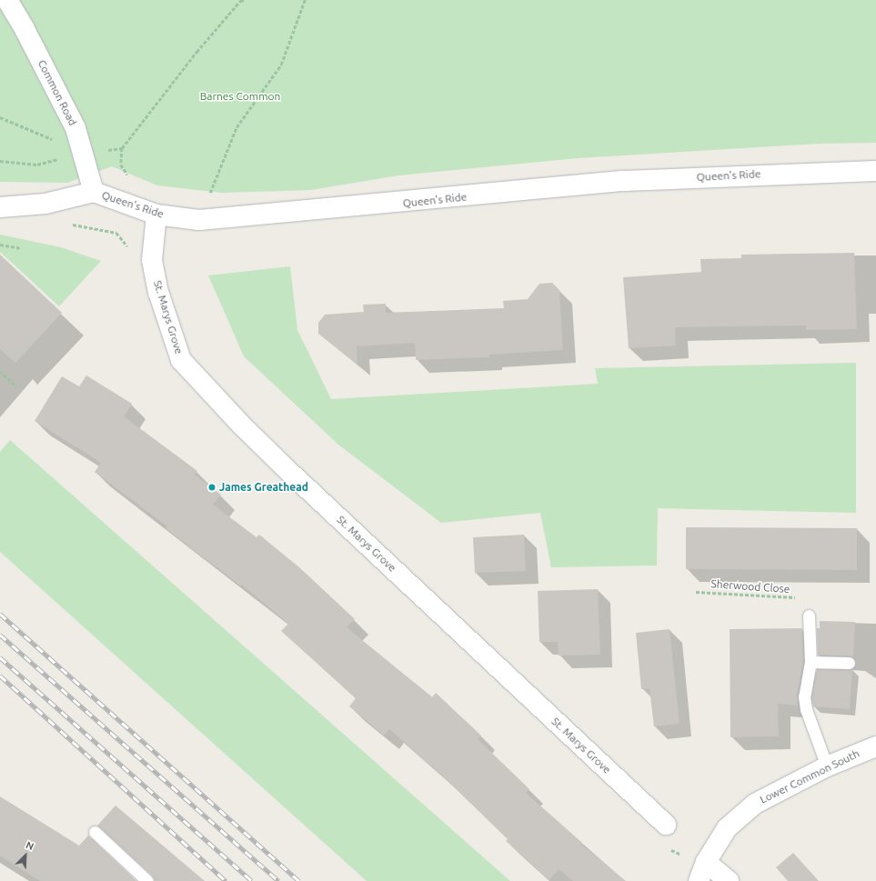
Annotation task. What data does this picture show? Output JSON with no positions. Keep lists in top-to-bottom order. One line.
{"streets":{"street":["Common Road","Queen's Ride","St. Marys Grove","Lower Common South"],"path":["Sherwood Close"]},"crossings":[["Common Road","Queen's Ride"],["Queen's Ride","St. Marys Grove"]],"parks":["Barnes Common"],"places":["James Greathead"],"north":"top right"}
